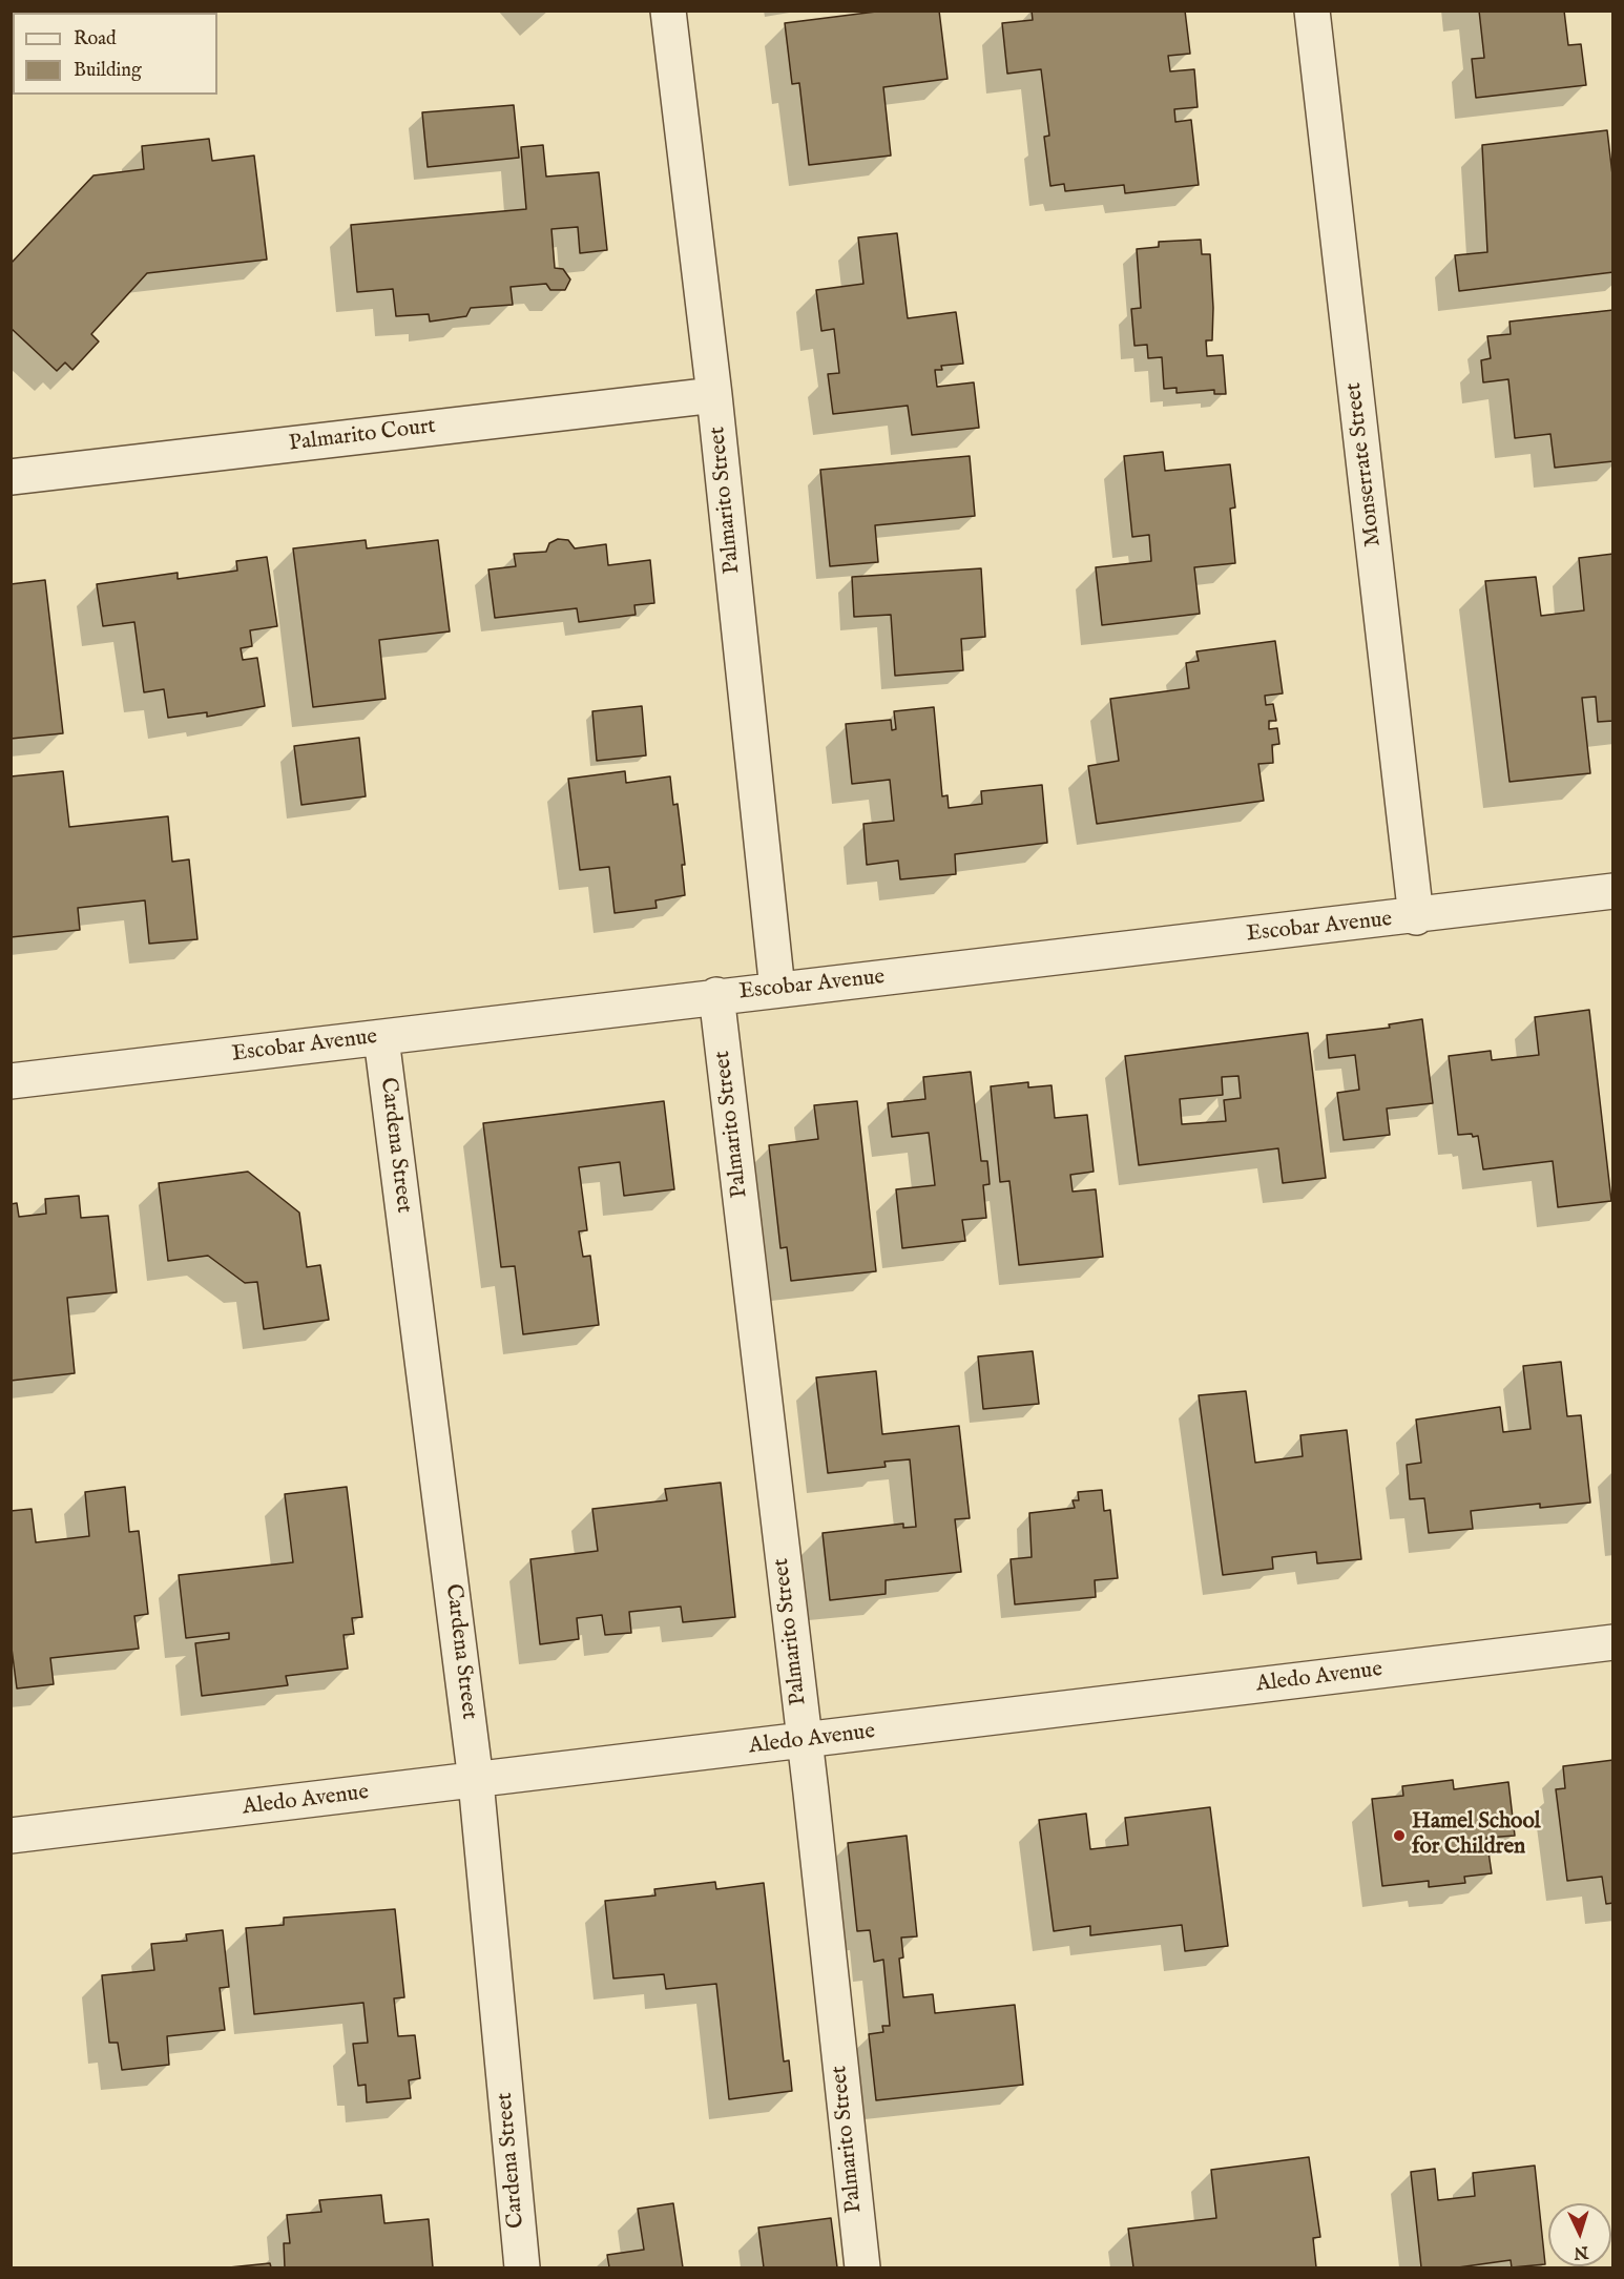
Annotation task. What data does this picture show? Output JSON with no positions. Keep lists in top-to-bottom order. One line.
{"streets":{"street":["Palmarito Court","Monserrate Street","Palmarito Street","Escobar Avenue","Cardena Street","Aledo Avenue"]},"crossings":[["Palmarito Court","Palmarito Street"],["Monserrate Street","Escobar Avenue"],["Palmarito Street","Escobar Avenue"],["Palmarito Street","Aledo Avenue"],["Escobar Avenue","Cardena Street"],["Cardena Street","Aledo Avenue"]],"places":["Hamel School for Children"],"legend":["Road","Building"],"north":"bottom"}
